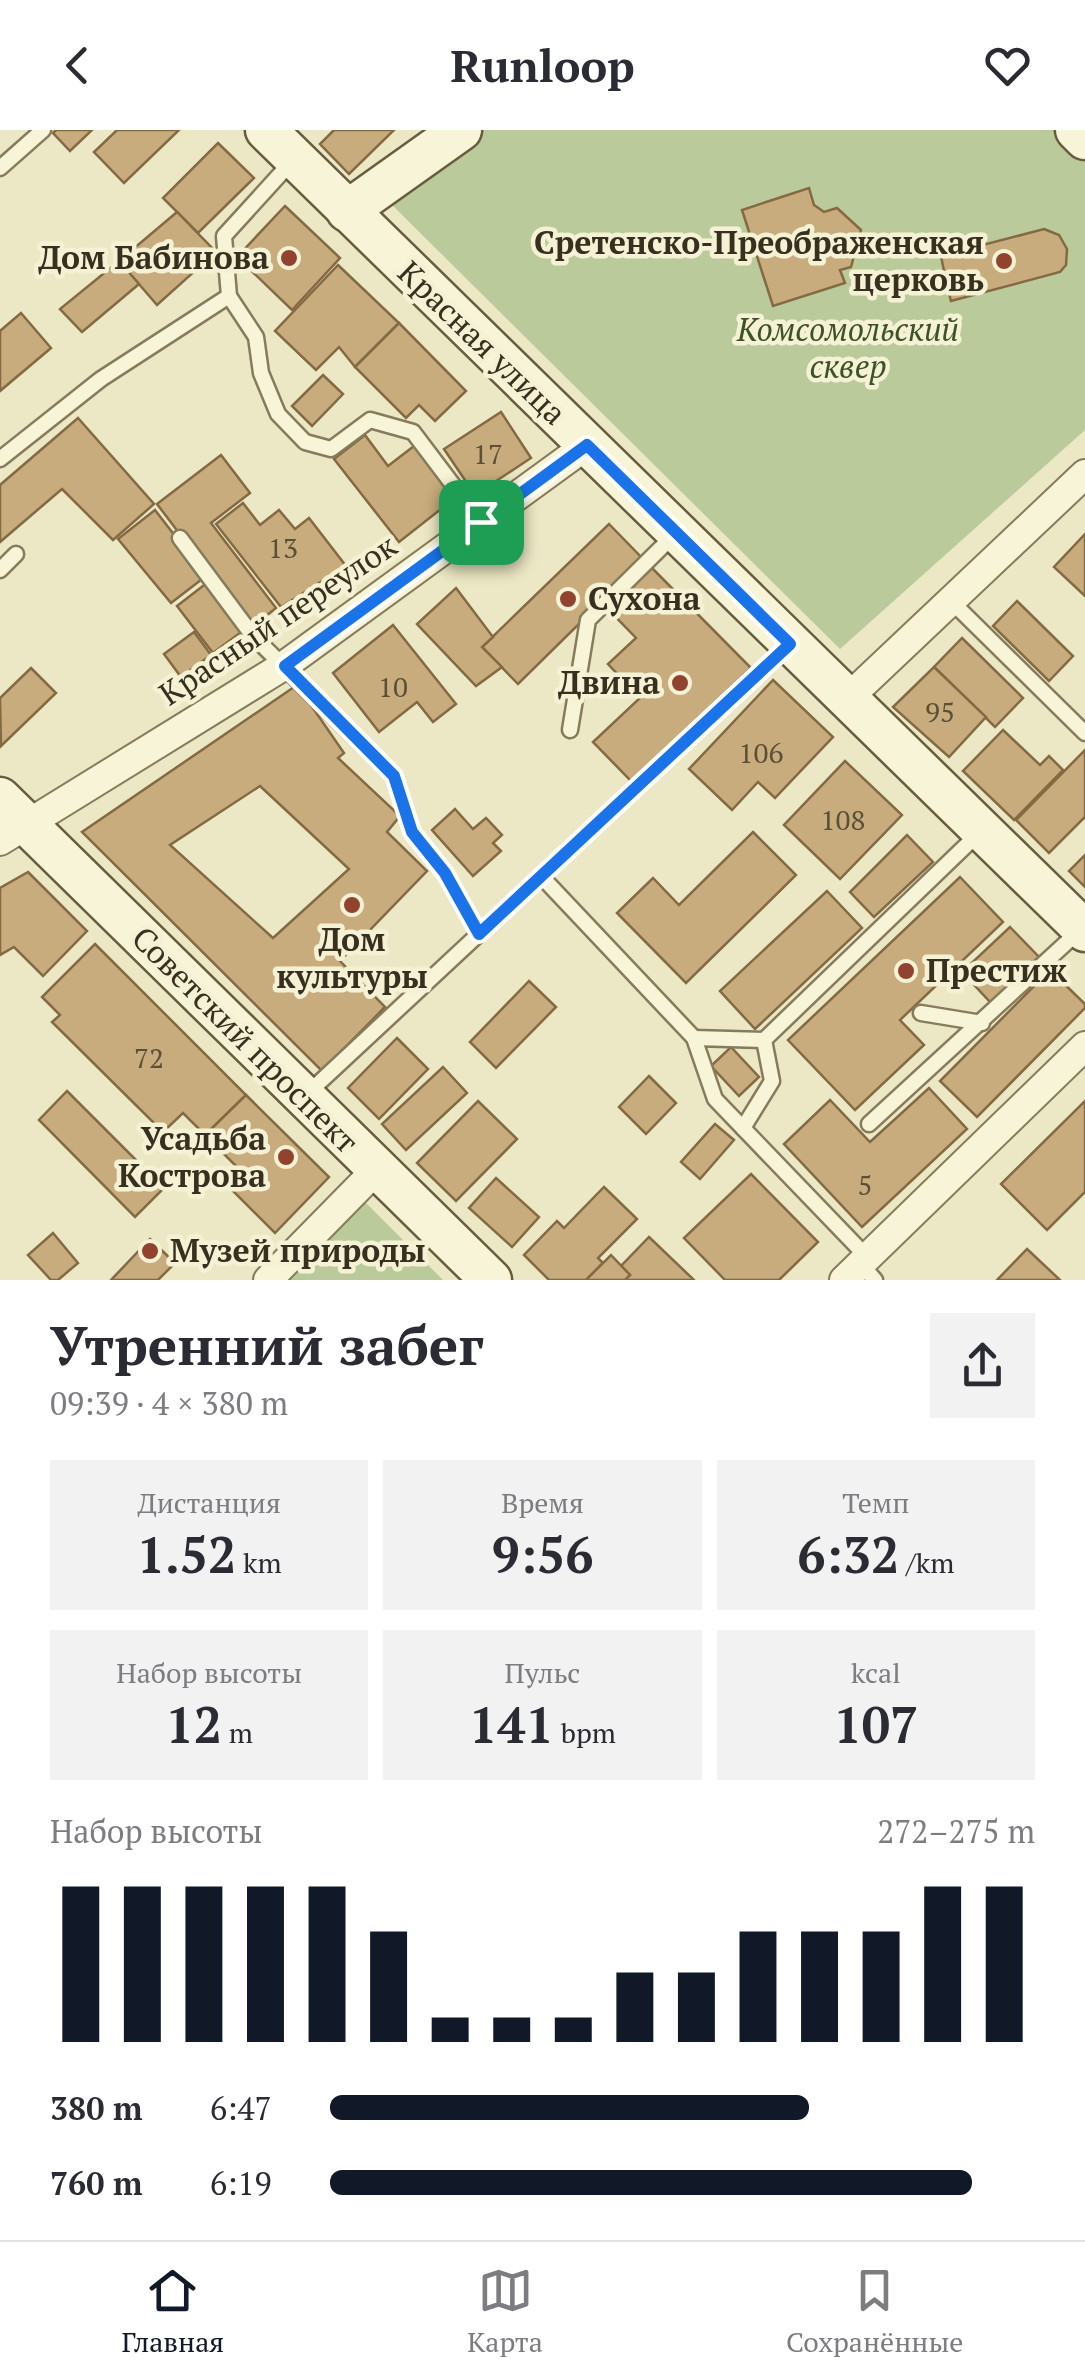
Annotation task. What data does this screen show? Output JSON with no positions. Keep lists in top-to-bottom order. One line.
{"streets":{"main road":["Красная улица","Советский проспект"],"street":["Красный переулок"]},"crossings":[["Красная улица","Красный переулок"],["Красный переулок","Советский проспект"]],"parks":["Комсомольский сквер"],"places":["Дом Бабинова","Сретенско-Преображенская церковь","Сухона","Двина","Дом культуры","Престиж","Усадьба Кострова","Музей природы"],"house_numbers":["17","13","10","95","106","108","72","5"],"page":{"header":"Runloop","heading":["Утренний забег","09:39 · 4 × 380 m"],"stats":[["Дистанция","1.52 km"],["Время","9:56"],["Темп","6:32 /km"],["Набор высоты","12 m"],["Пульс","141 bpm"],["kcal","107"]],"chart":["Набор высоты","272–275 m"],"list":[{"name":"380 m","note":"6:47"},{"name":"760 m","note":"6:19"}],"tabs":["Главная","Карта","Сохранённые"]}}
